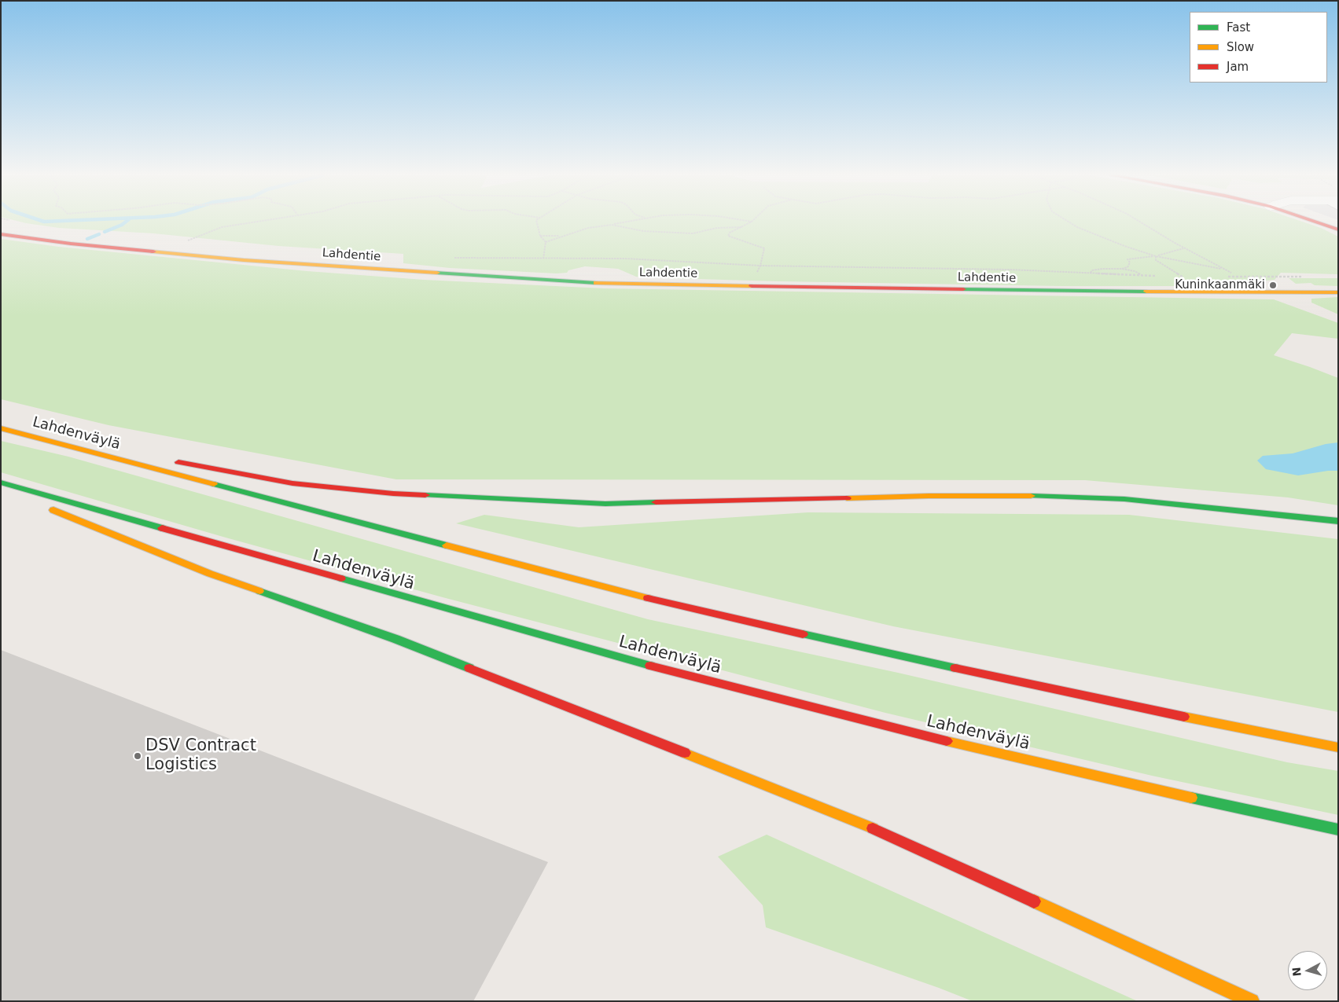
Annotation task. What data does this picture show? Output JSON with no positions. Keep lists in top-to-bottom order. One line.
{"streets":{"main road":["Lahdentie","Lahdenväylä"]},"places":["Kuninkaanmäki","DSV Contract Logistics"],"legend":["Fast","Slow","Jam"],"north":"left"}
